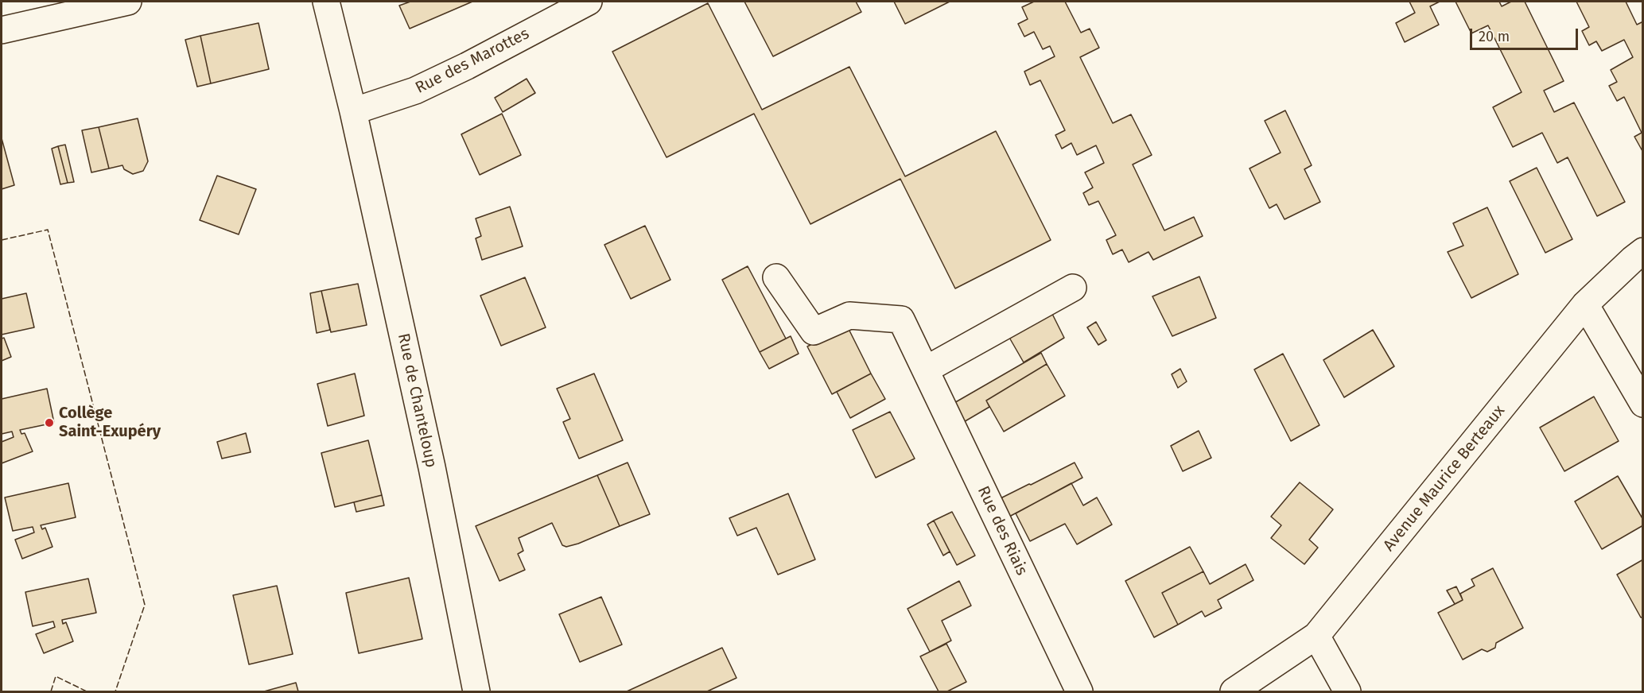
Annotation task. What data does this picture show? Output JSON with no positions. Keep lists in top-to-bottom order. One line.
{"streets":{"street":["Rue des Marottes","Rue de Chanteloup","Avenue Maurice Berteaux","Rue des Riais"]},"crossings":[["Rue des Marottes","Rue de Chanteloup"]],"places":["Collège Saint-Exupéry"],"scale_bar":"20 m"}
